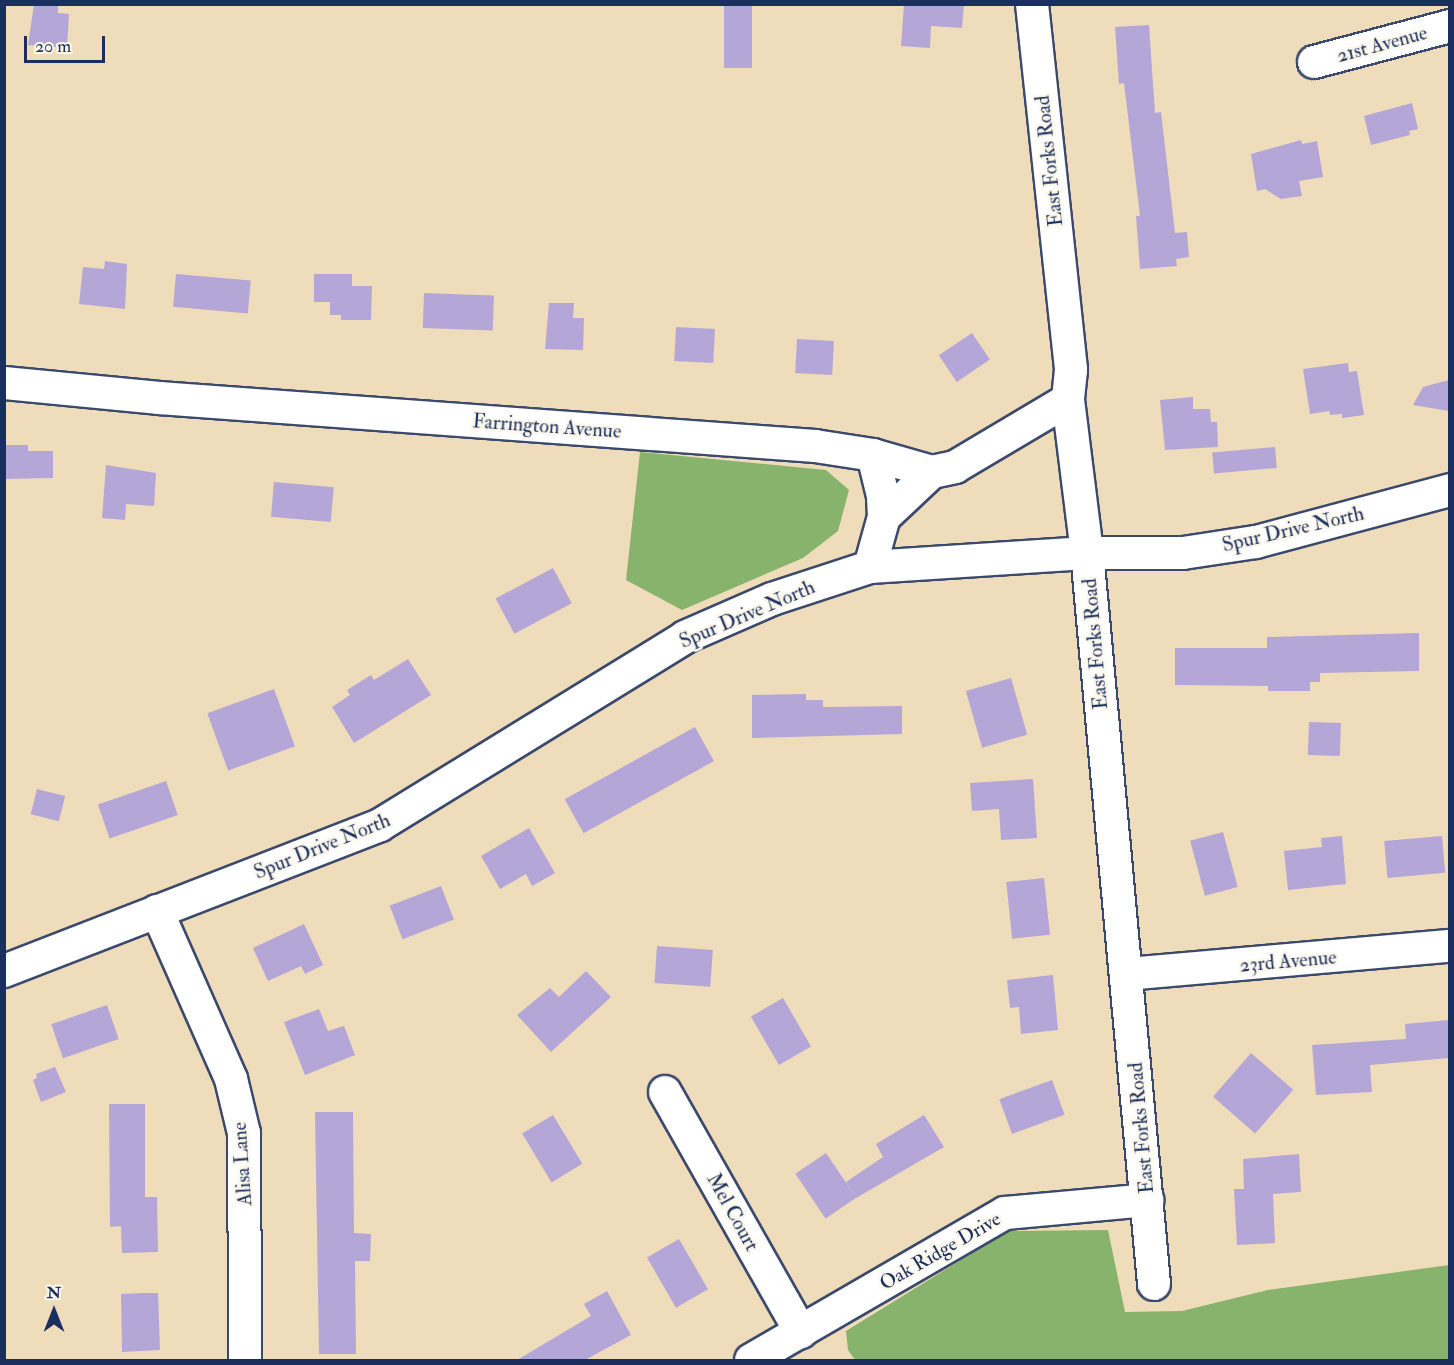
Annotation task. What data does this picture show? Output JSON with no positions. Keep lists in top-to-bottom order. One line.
{"streets":{"street":["21st Avenue","East Forks Road","Farrington Avenue","Spur Drive North","23rd Avenue","Alisa Lane","Mel Court","Oak Ridge Drive"]},"crossings":[["East Forks Road","Spur Drive North"],["East Forks Road","23rd Avenue"],["East Forks Road","Oak Ridge Drive"],["Spur Drive North","Alisa Lane"],["Mel Court","Oak Ridge Drive"]],"scale_bar":"20 m","north":"top"}
